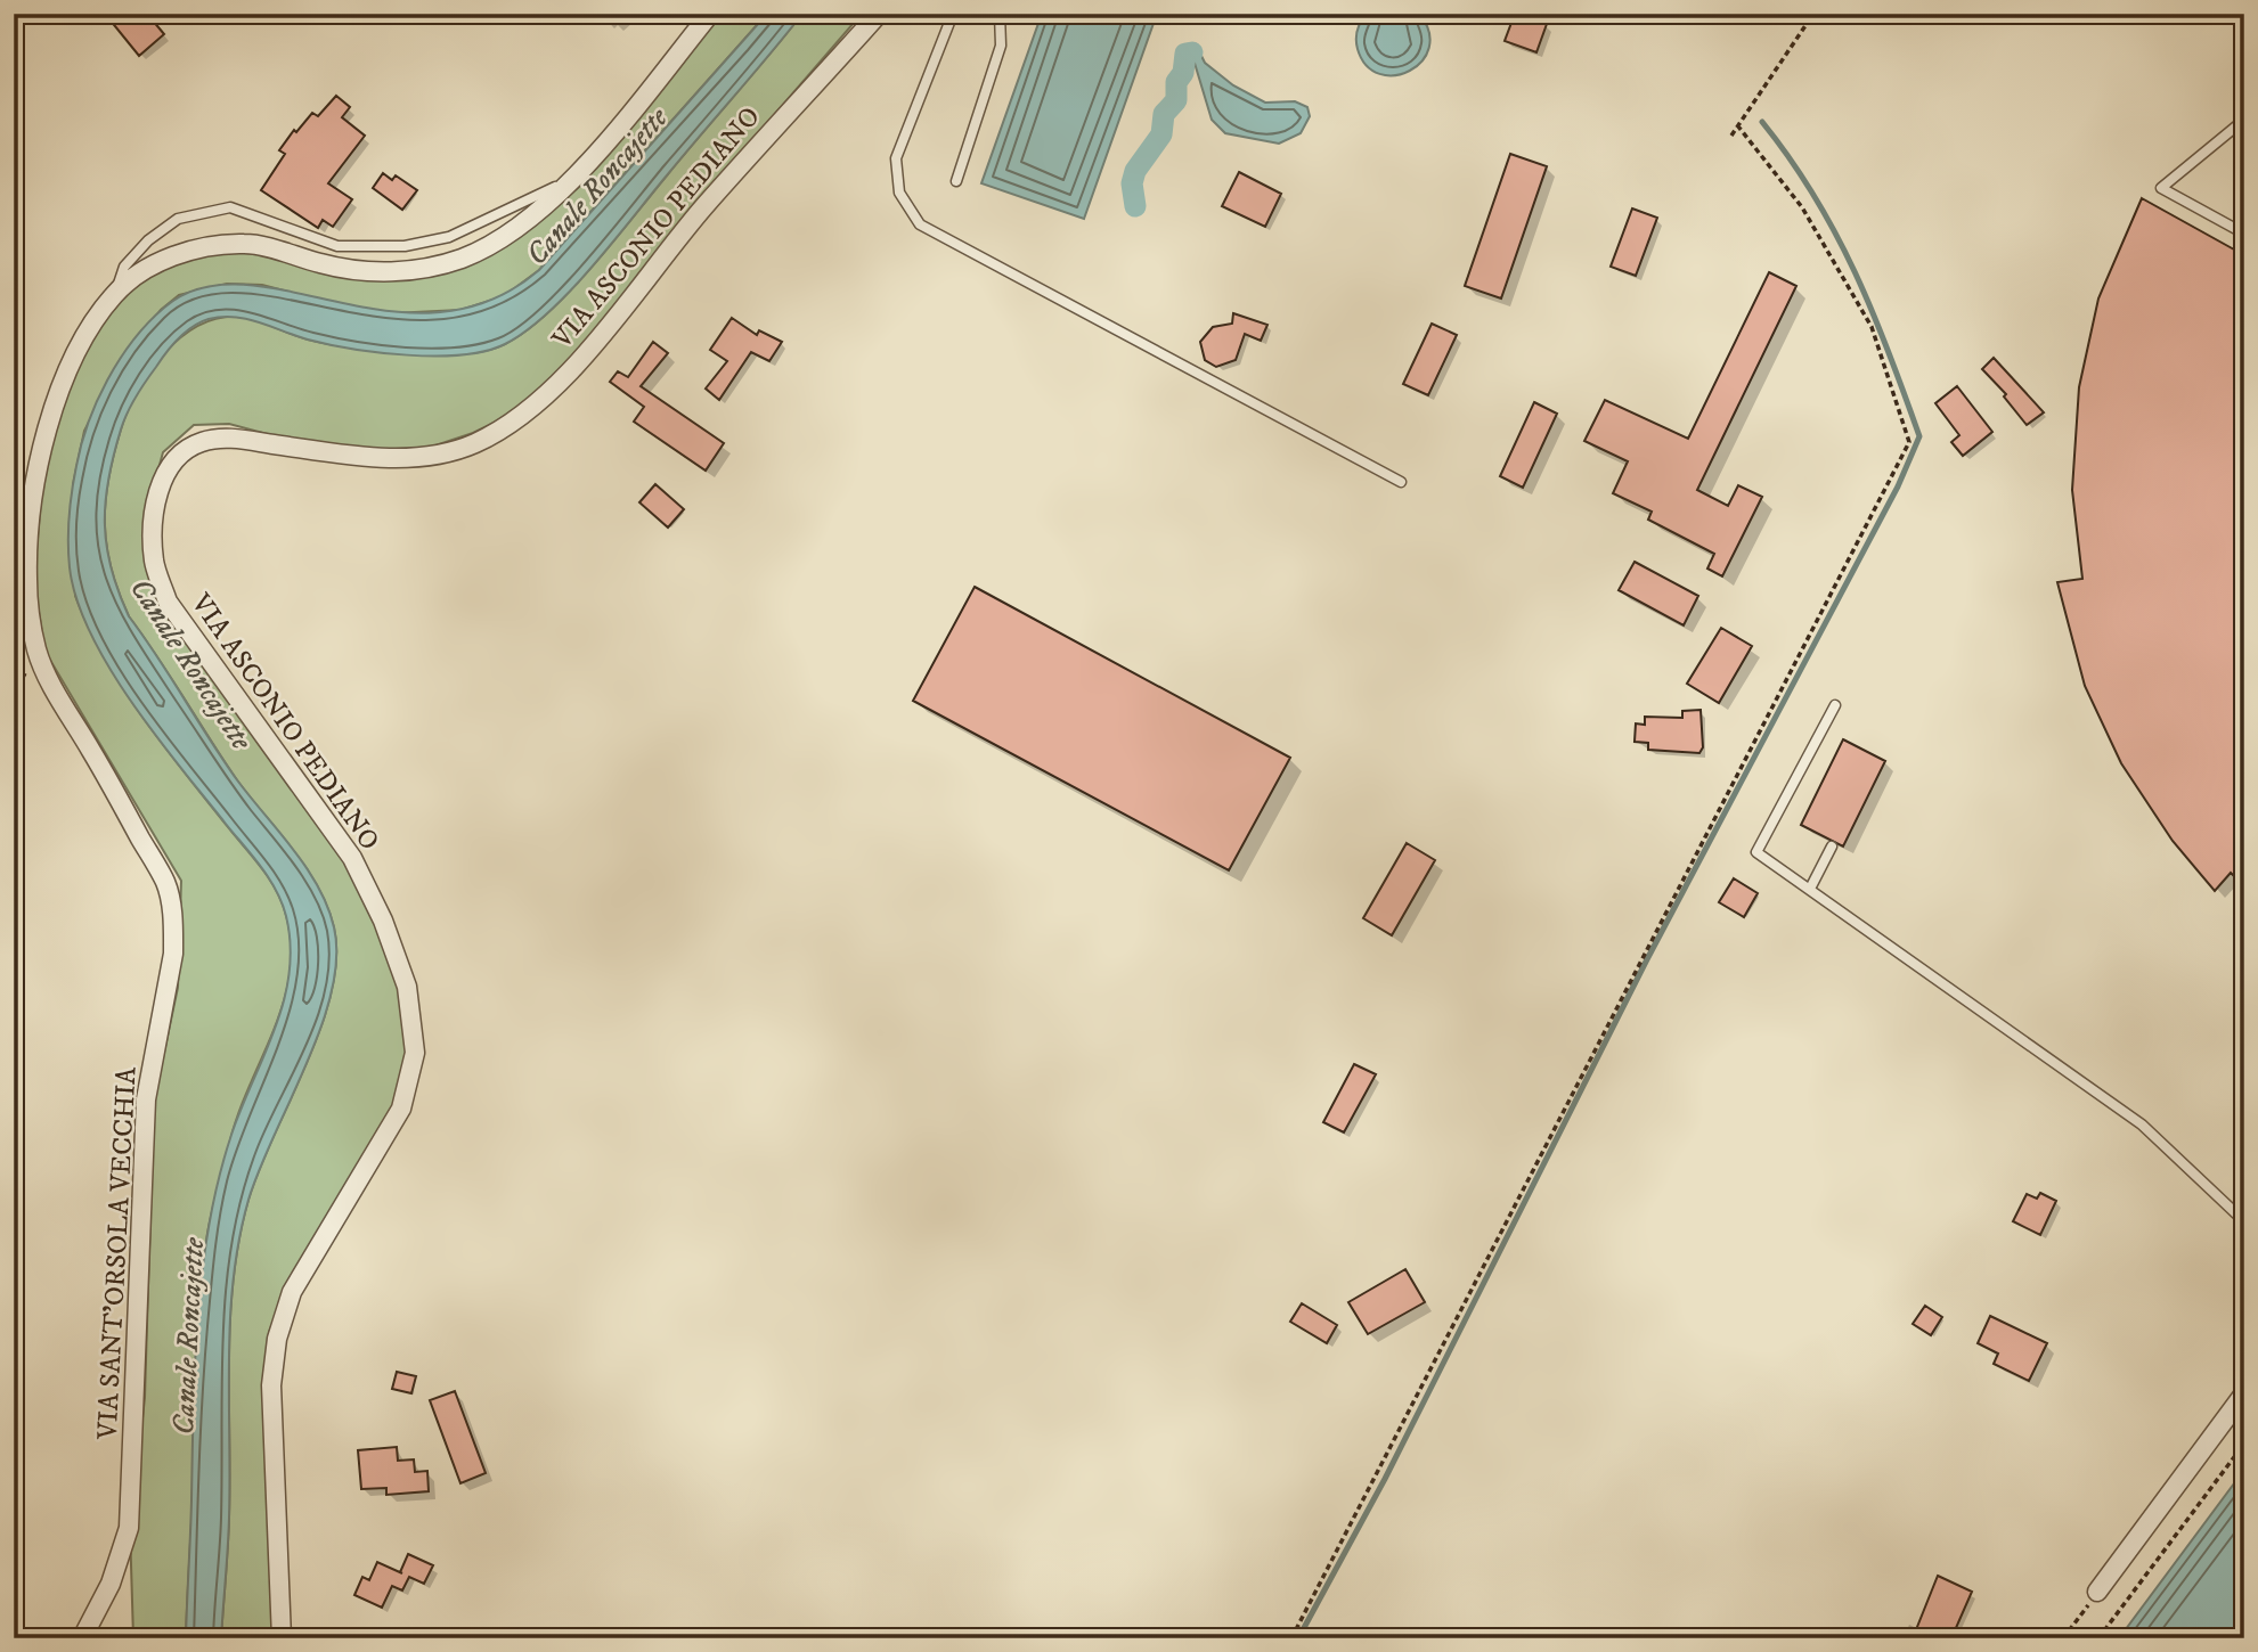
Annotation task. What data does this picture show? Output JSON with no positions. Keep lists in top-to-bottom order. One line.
{"streets":{"street":["VIA ASCONIO PEDIANO","VIA SANT'ORSOLA VECCHIA"]},"water":["Canale Roncajette"]}
